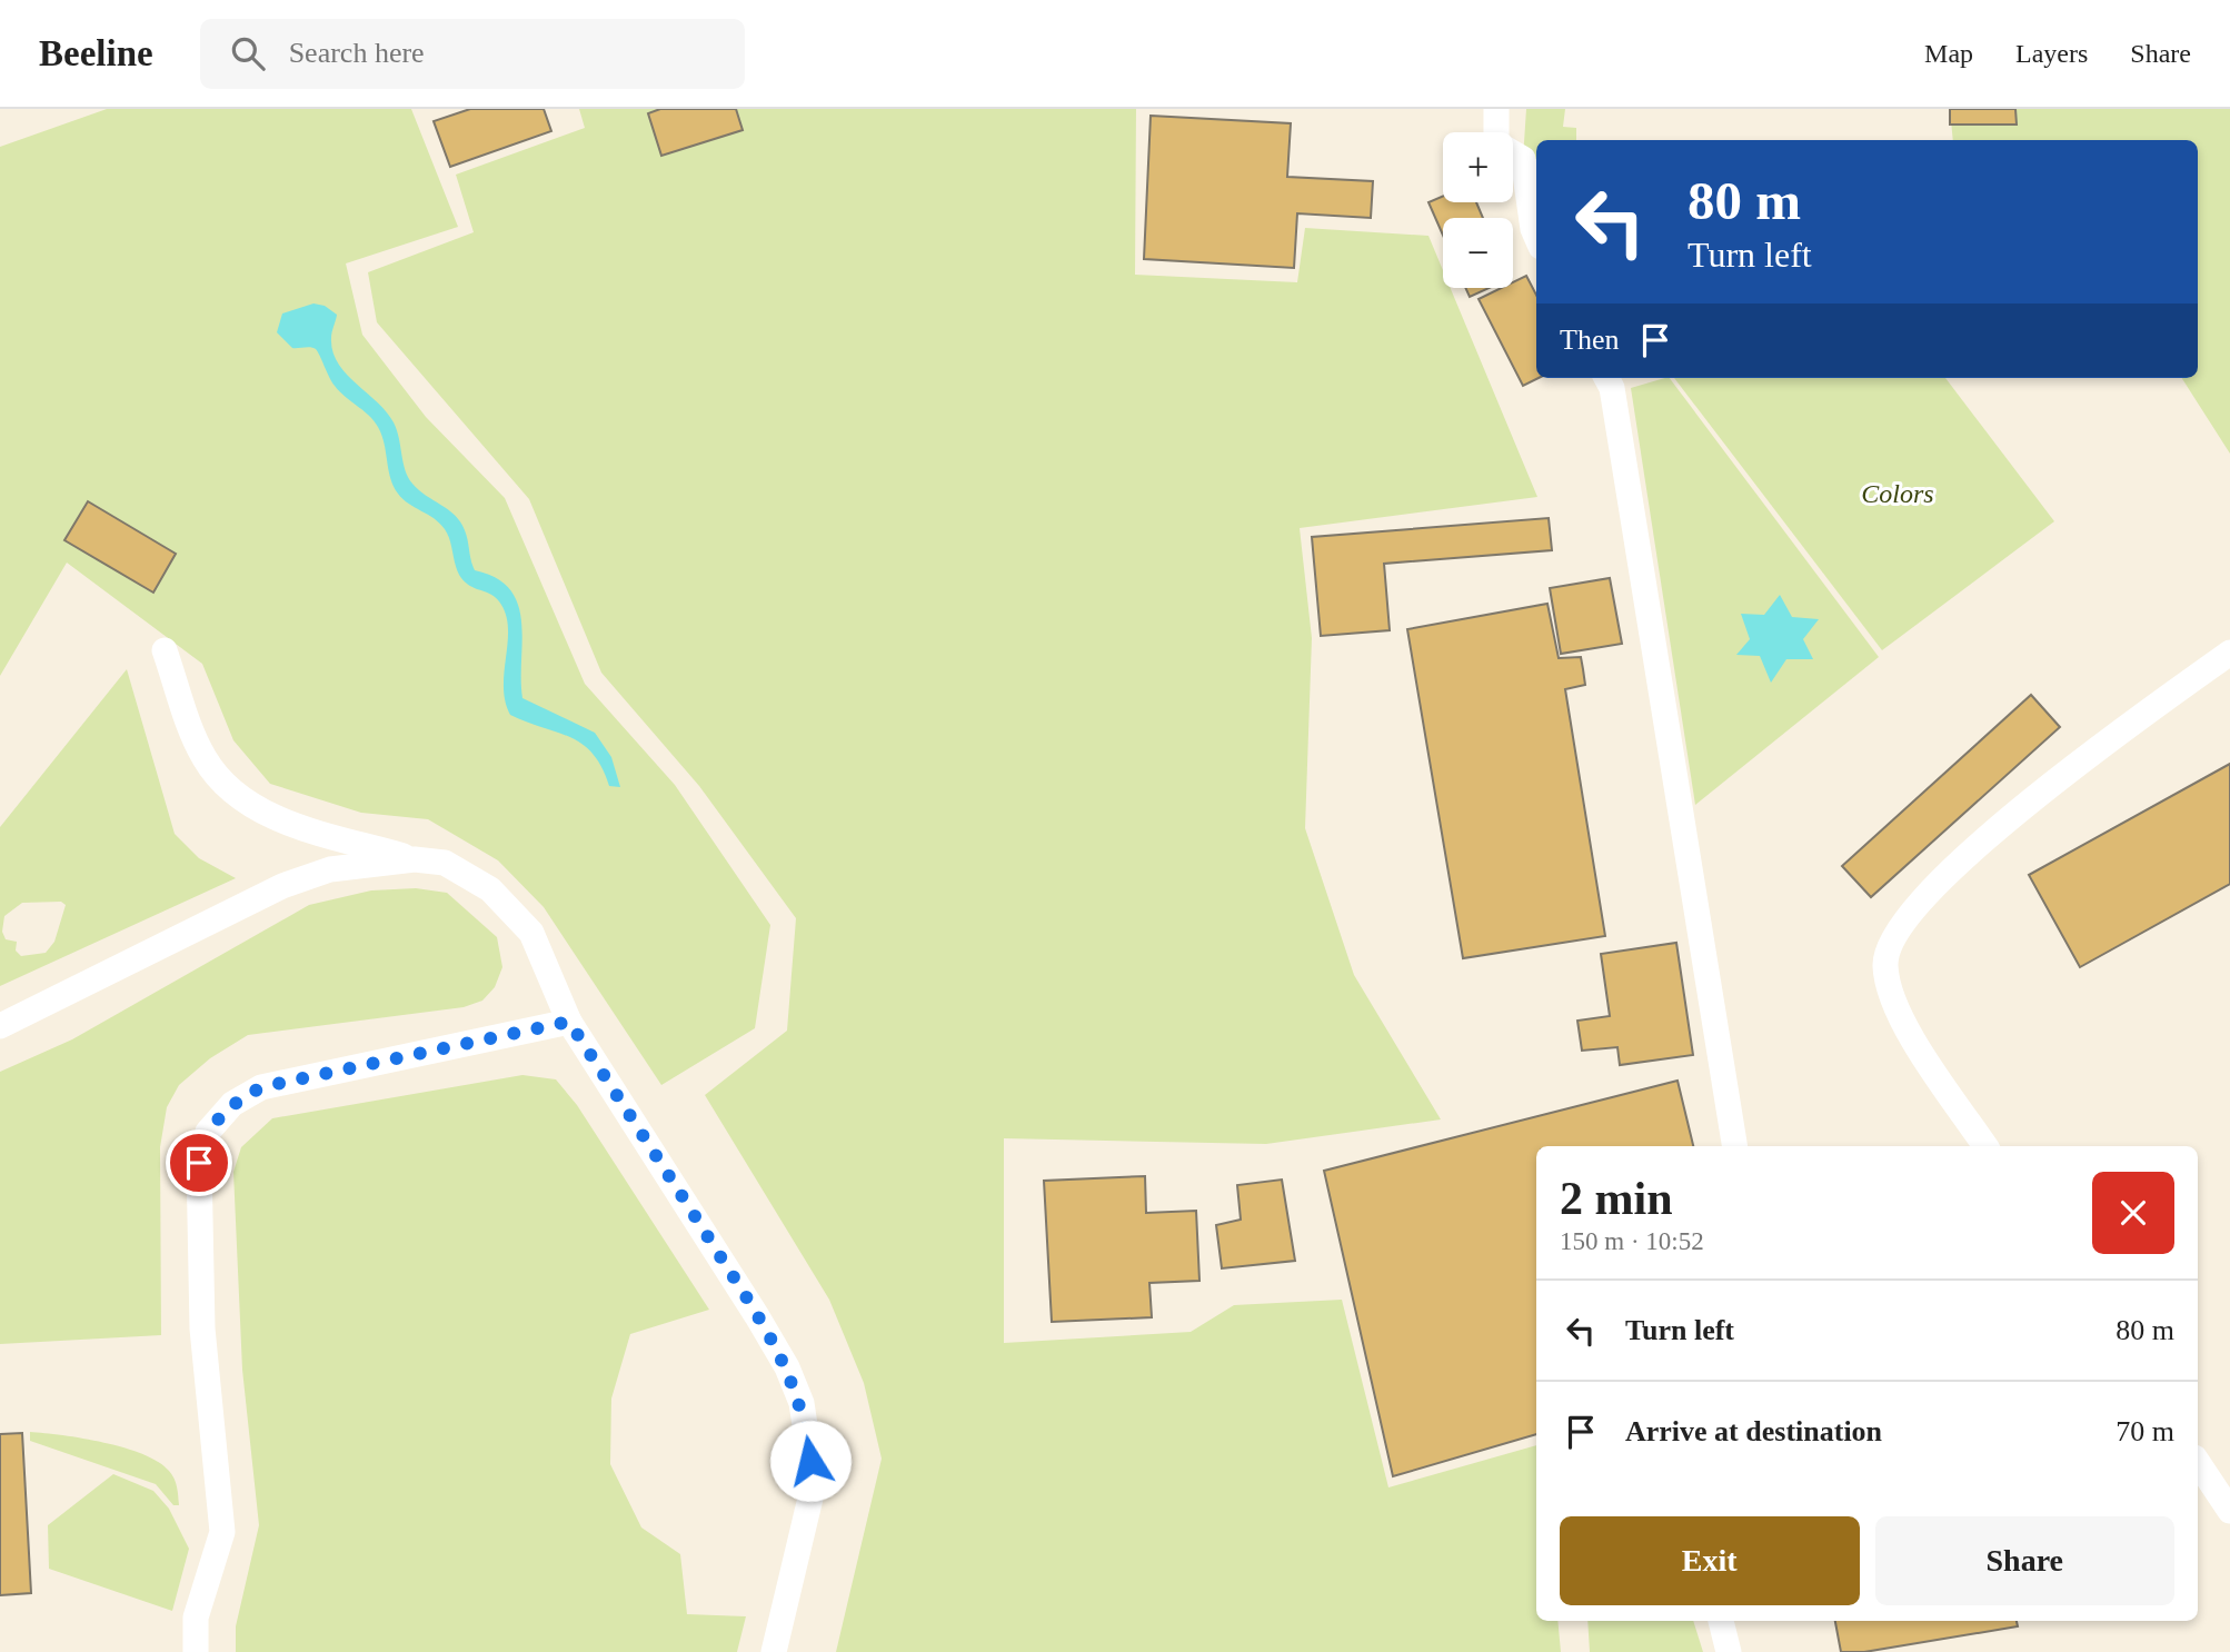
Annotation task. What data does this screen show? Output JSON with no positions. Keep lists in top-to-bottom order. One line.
{"parks":["Colors"],"page":{"header":"Beeline","search":"Search here","nav":["Map","Layers","Share"],"map_buttons":["+","−"],"turn":["80 m","Turn left"],"then":"Then","heading":["2 min","150 m · 10:52"],"list":[{"name":"Turn left","value":"80 m"},{"name":"Arrive at destination","value":"70 m"}],"buttons":["Exit","Share"]}}
